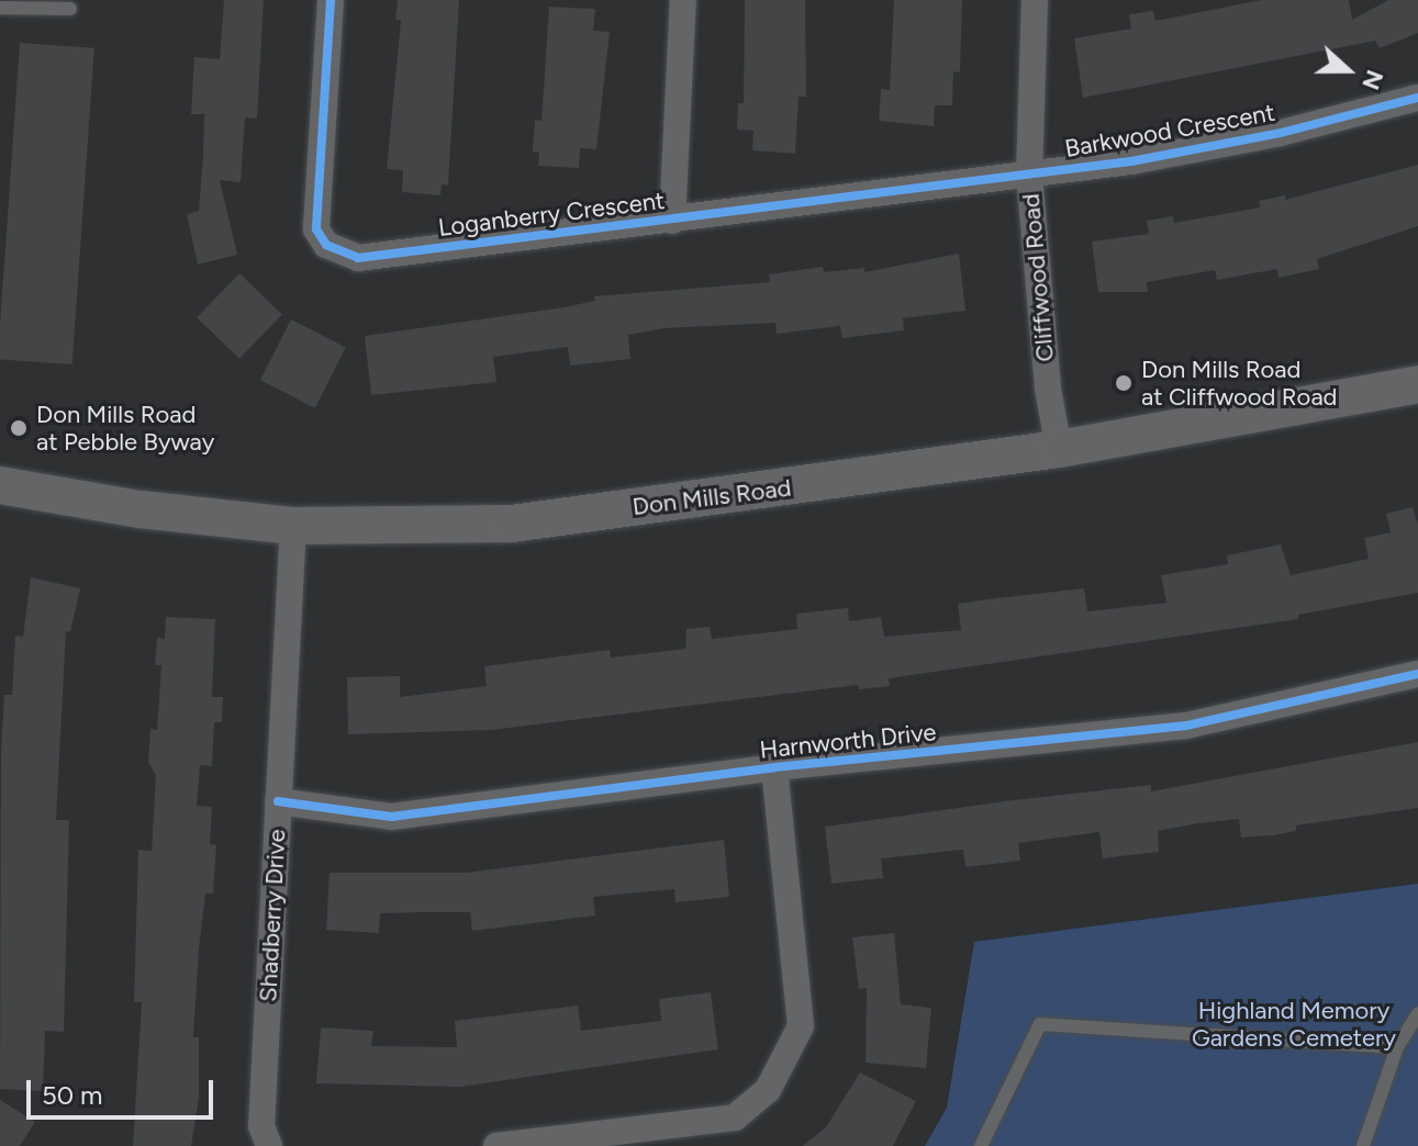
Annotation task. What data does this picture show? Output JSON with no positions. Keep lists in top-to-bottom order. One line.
{"streets":{"main road":["Don Mills Road"],"street":["Barkwood Crescent","Loganberry Crescent","Cliffwood Road","Harnworth Drive","Shadberry Drive"]},"crossings":[["Barkwood Crescent","Loganberry Crescent"],["Barkwood Crescent","Cliffwood Road"],["Loganberry Crescent","Cliffwood Road"],["Cliffwood Road","Don Mills Road"],["Don Mills Road","Shadberry Drive"],["Harnworth Drive","Shadberry Drive"]],"parks":["Highland Memory Gardens Cemetery"],"places":["Don Mills Road at Cliffwood Road","Don Mills Road at Pebble Byway"],"scale_bar":"50 m","north":"right"}
